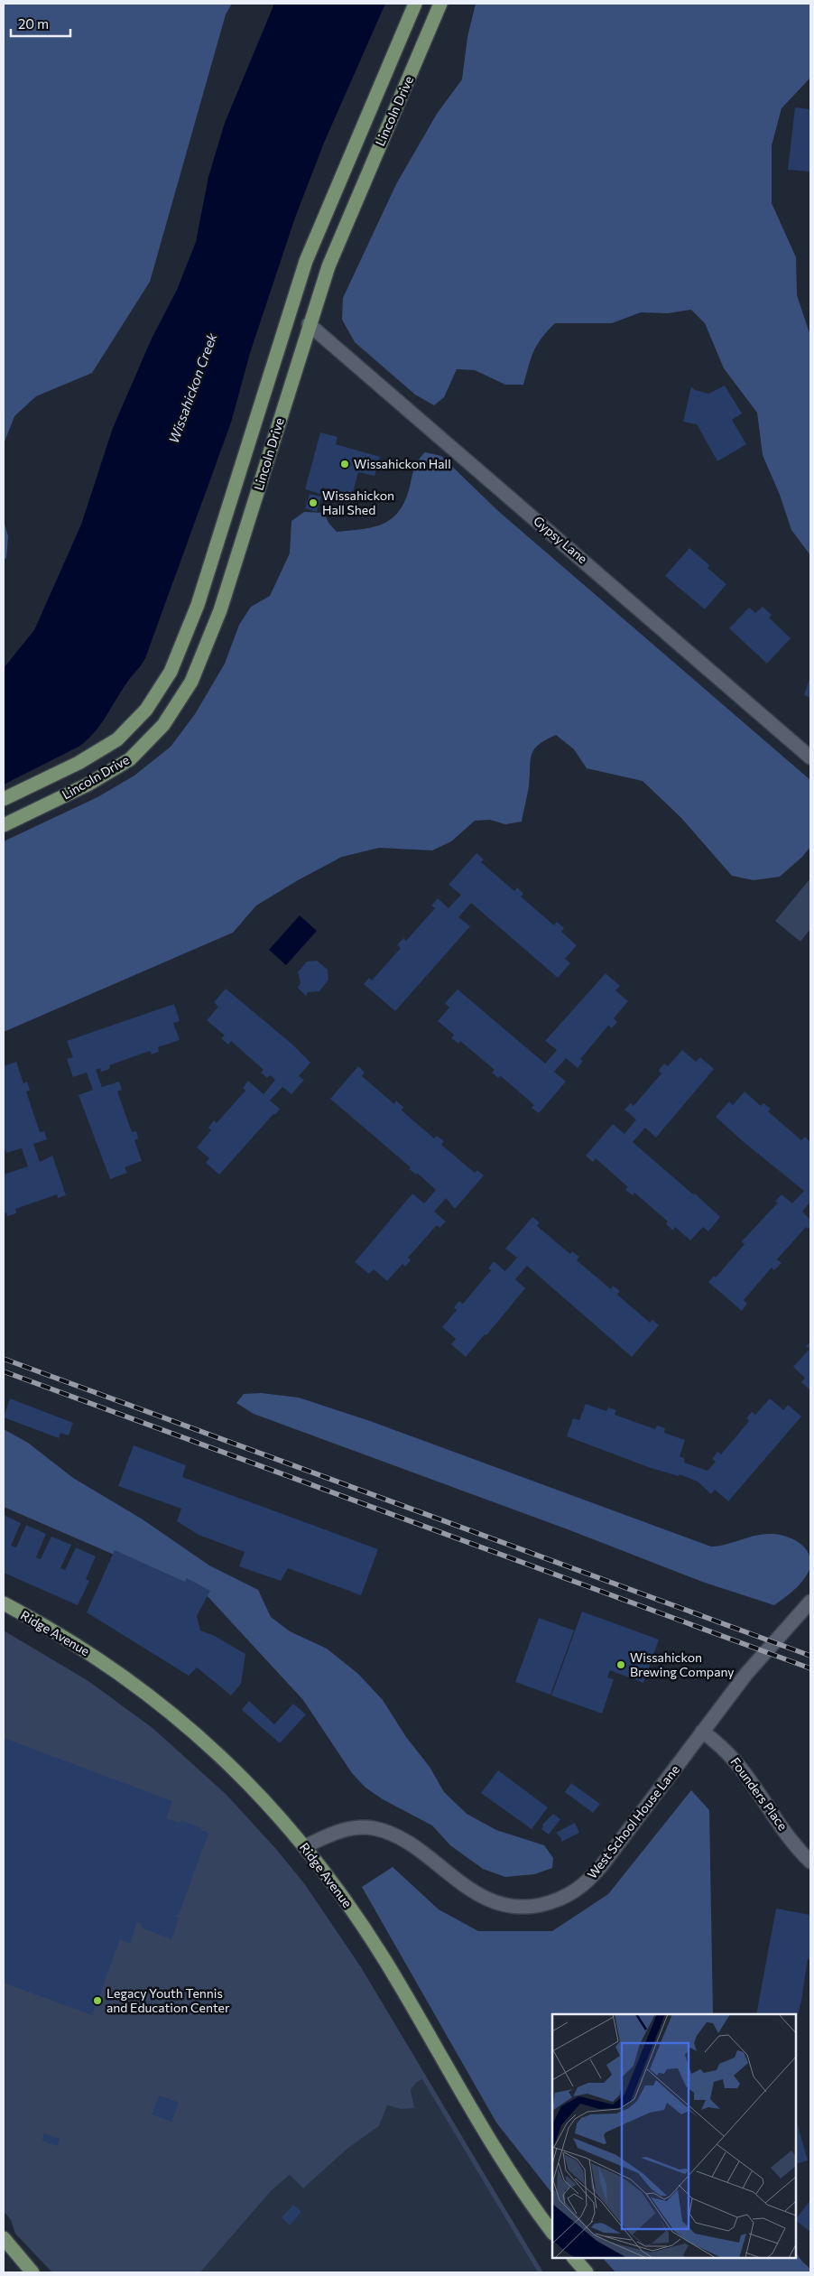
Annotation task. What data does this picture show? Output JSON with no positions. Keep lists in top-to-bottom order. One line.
{"streets":{"main road":["Lincoln Drive","Ridge Avenue"],"street":["Gypsy Lane","Founders Place","West School House Lane"]},"crossings":[["Lincoln Drive","Gypsy Lane"],["Ridge Avenue","West School House Lane"],["Founders Place","West School House Lane"]],"water":["Wissahickon Creek"],"places":["Wissahickon Hall","Wissahickon Hall Shed","Wissahickon Brewing Company","Legacy Youth Tennis and Education Center"],"scale_bar":"20 m"}
